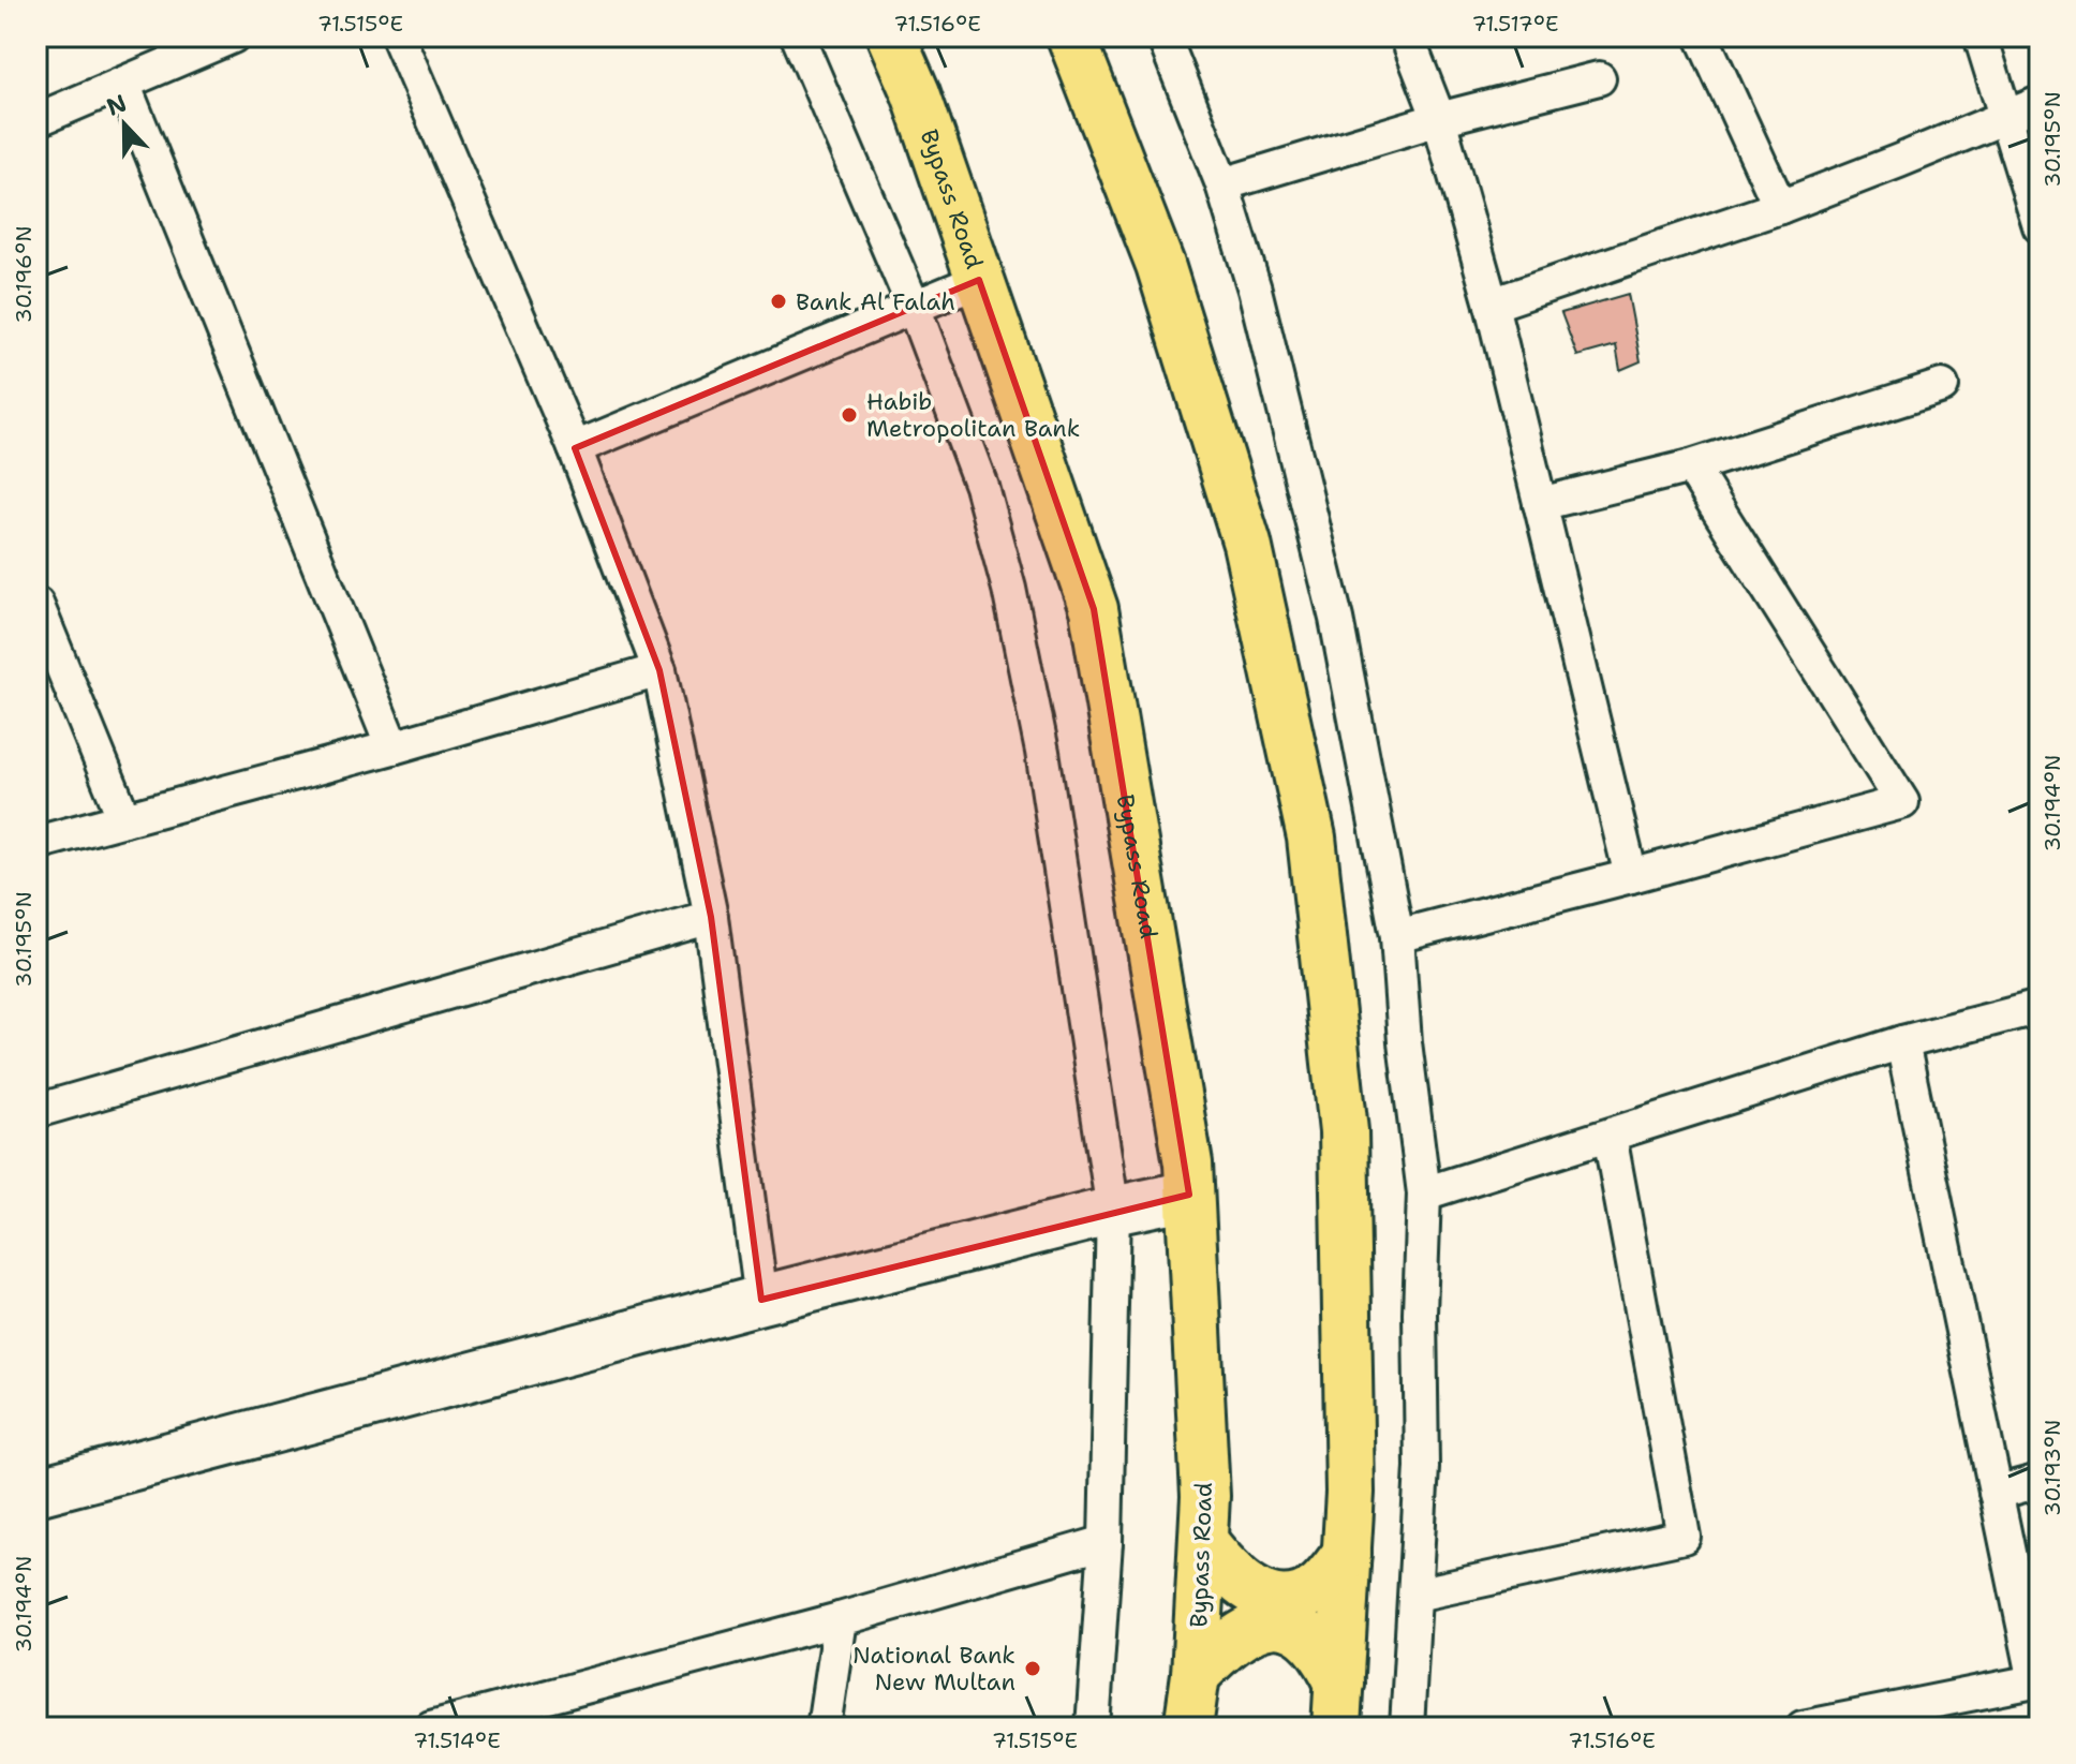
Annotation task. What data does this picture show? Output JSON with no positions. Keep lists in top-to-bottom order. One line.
{"streets":{"main road":["Bypass Road"]},"places":["Bank Al Falah","Habib Metropolitan Bank","National Bank New Multan"],"north":"top","coordinates":["71.515°E","71.516°E","71.517°E","30.195°N","30.196°N","30.194°N","30.193°N","71.514°E"]}
